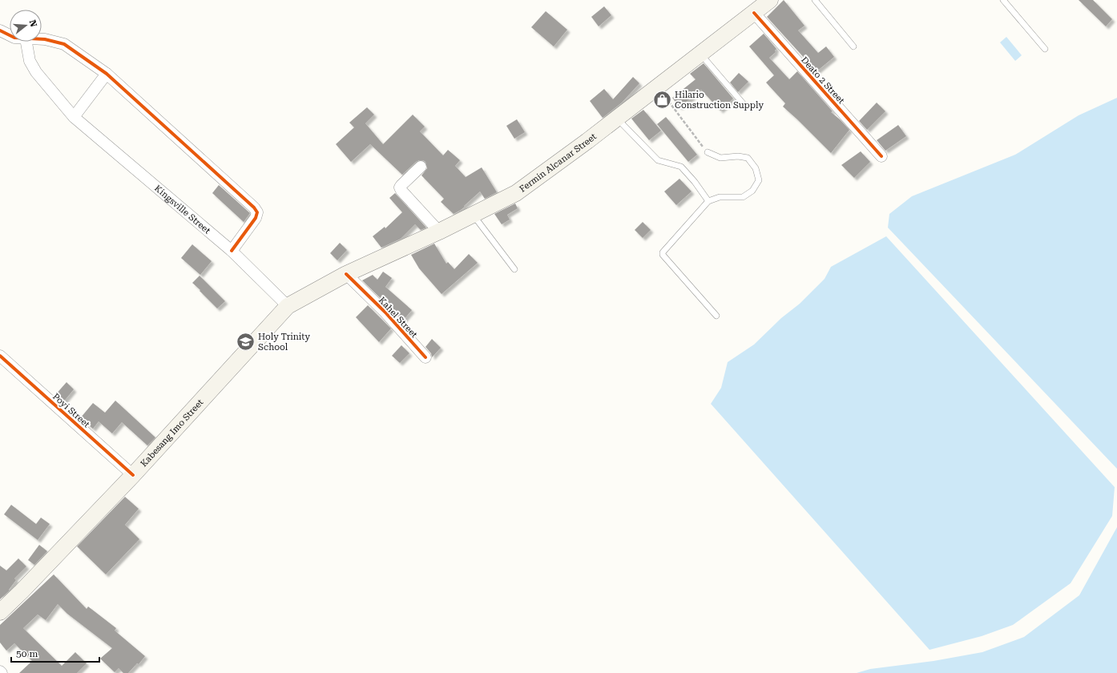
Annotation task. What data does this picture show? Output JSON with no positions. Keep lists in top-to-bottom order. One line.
{"streets":{"main road":["Fermin Alcanar Street","Kabesang Imo Street"],"street":["Deato 2 Street","Kingsville Street","Kahel Street","Poyi Street"]},"crossings":[["Deato 2 Street","Fermin Alcanar Street"],["Fermin Alcanar Street","Kahel Street"],["Fermin Alcanar Street","Kabesang Imo Street"],["Kingsville Street","Kabesang Imo Street"],["Poyi Street","Kabesang Imo Street"]],"places":{"shop":["Hilario Construction Supply"],"school or university":["Holy Trinity School"]},"scale_bar":"50 m","north":"right"}
